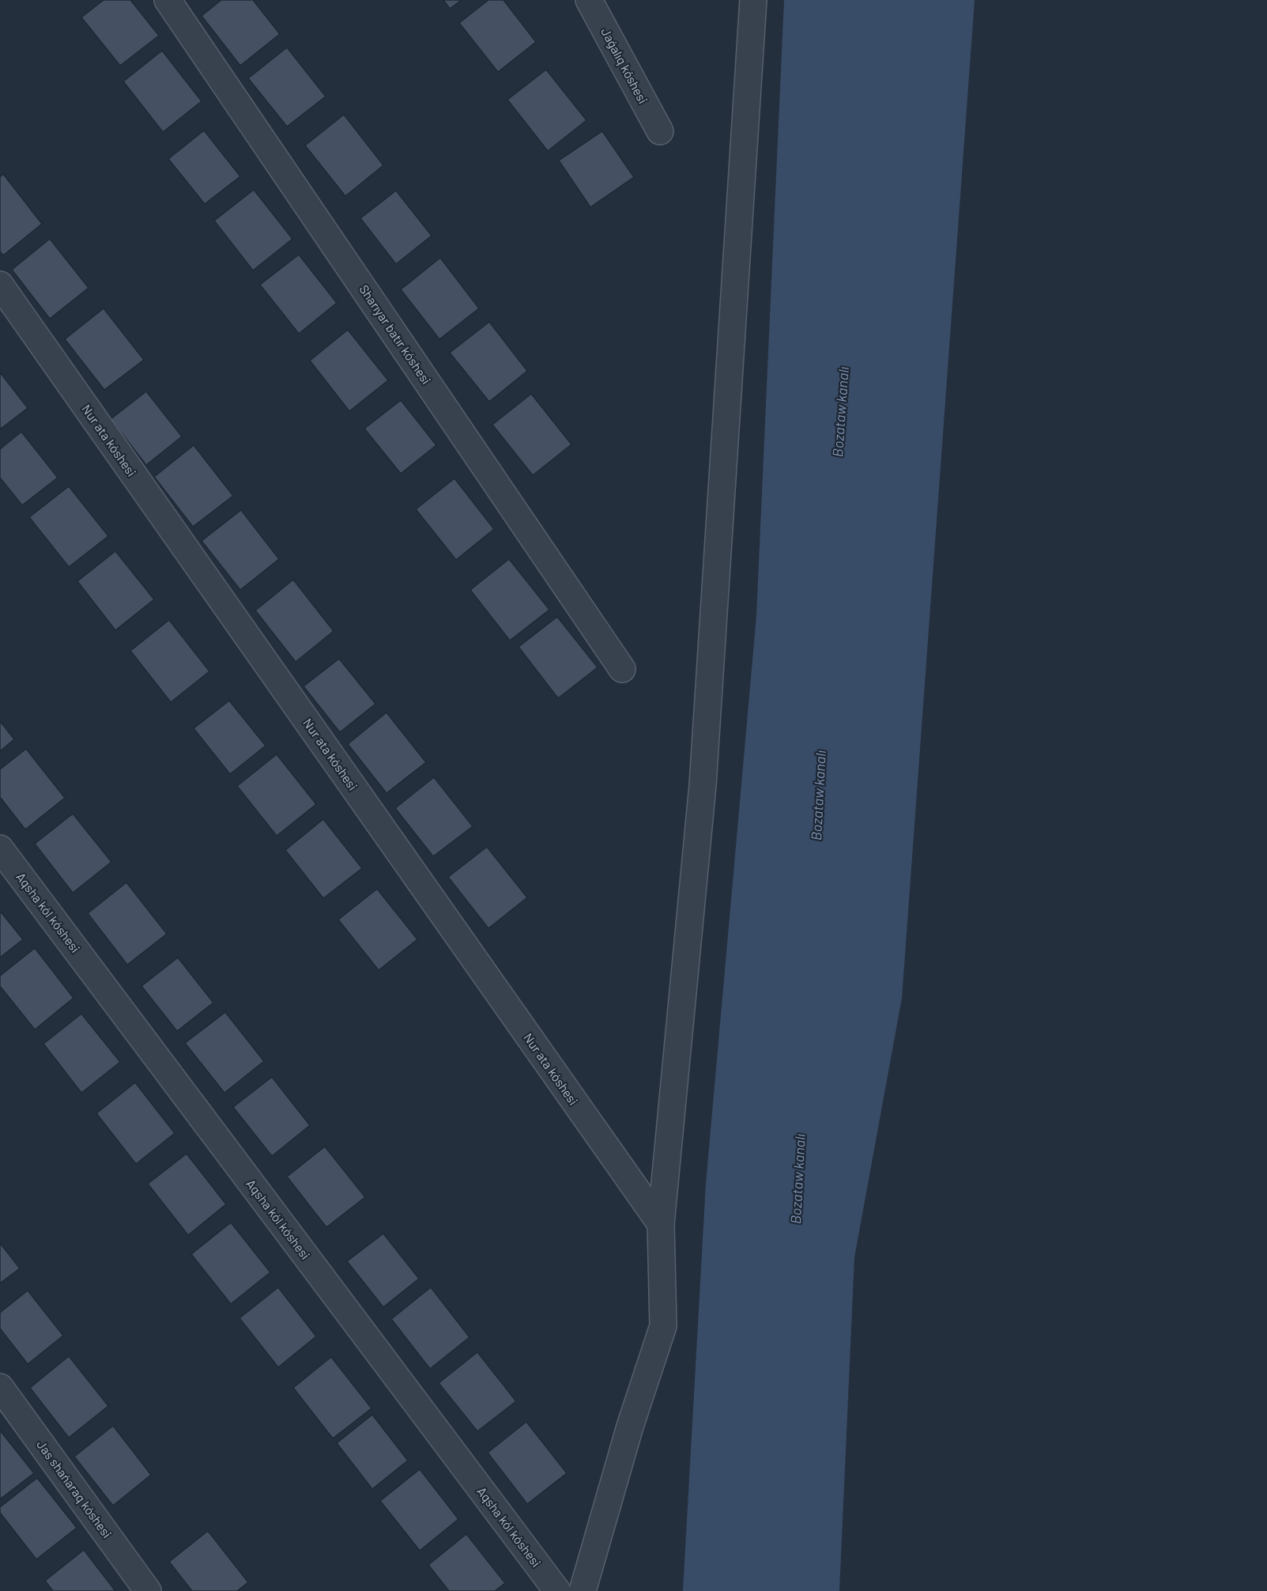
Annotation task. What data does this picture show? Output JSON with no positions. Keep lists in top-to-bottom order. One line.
{"streets":{"street":["Jaǵalıq kóshesi","Sharıyar batır kóshesi","Nur ata kóshesi","Aqsha kól kóshesi","Jas shańaraq kóshesi"]},"water":["Bozataw kanalı"]}
